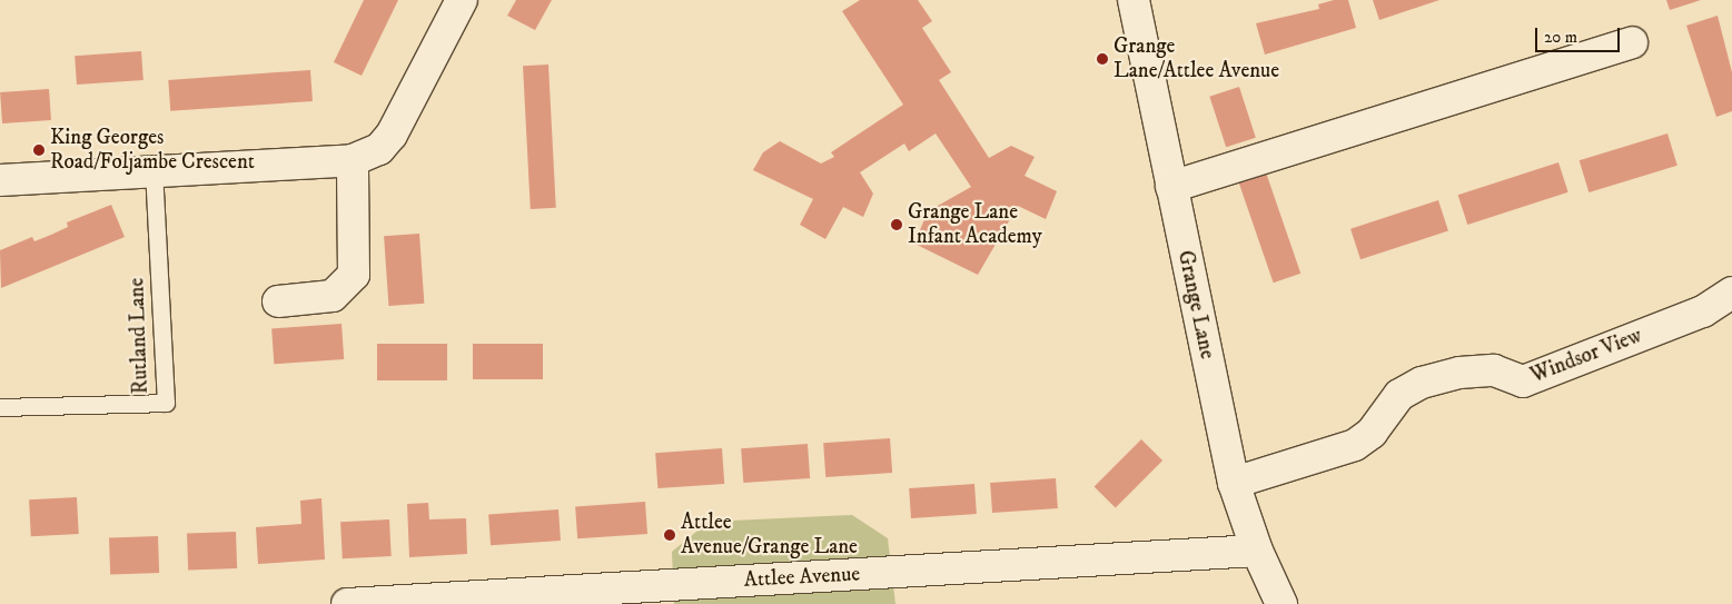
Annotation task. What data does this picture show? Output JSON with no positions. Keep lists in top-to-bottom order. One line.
{"streets":{"street":["Grange Lane","Windsor View","Attlee Avenue"],"lane":["Rutland Lane"]},"crossings":[["Grange Lane","Windsor View"],["Grange Lane","Attlee Avenue"]],"places":["Grange Lane/Attlee Avenue","King Georges Road/Foljambe Crescent","Grange Lane Infant Academy","Attlee Avenue/Grange Lane"],"scale_bar":"20 m"}
